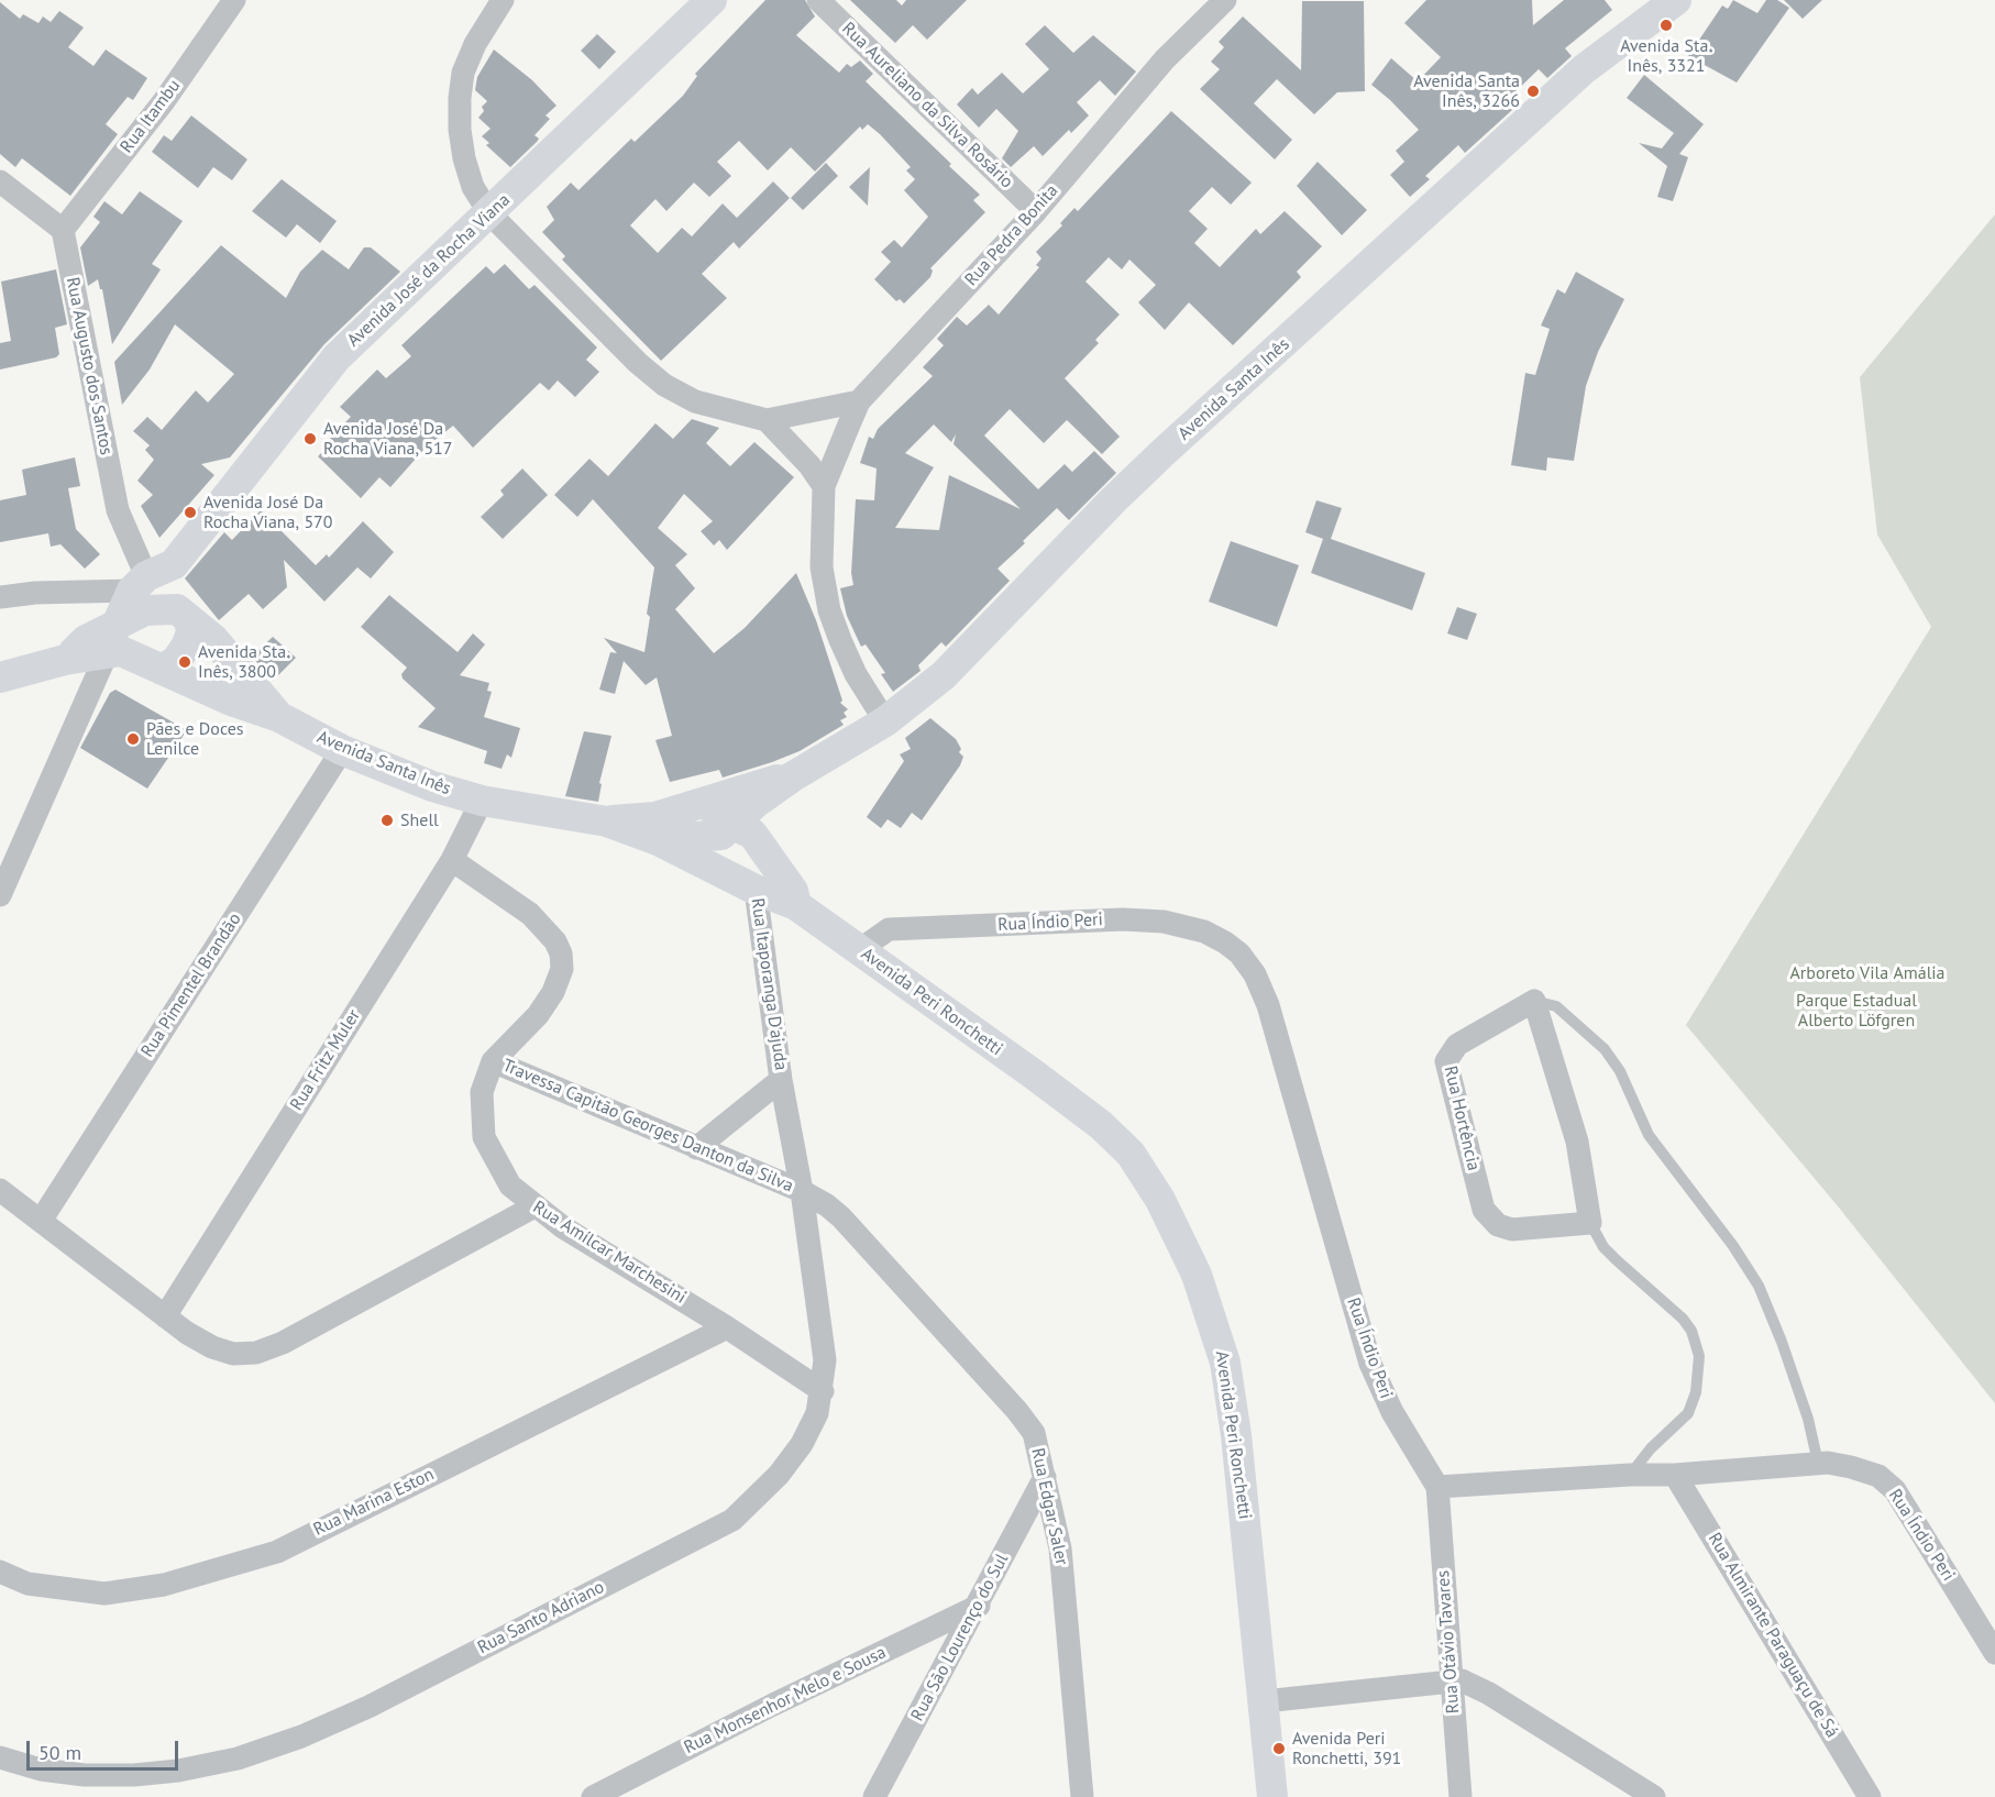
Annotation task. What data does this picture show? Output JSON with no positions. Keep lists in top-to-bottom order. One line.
{"streets":{"main road":["Avenida José da Rocha Viana","Avenida Santa Inês","Avenida Peri Ronchetti"],"street":["Rua Aureliano da Silva Rosário","Rua Itambu","Rua Pedra Bonita","Rua Augusto dos Santos","Rua Índio Peri","Rua Itaporanga D'ajuda","Rua Pimentel Brandão","Rua Fritz Muler","Rua Hortência","Travessa Capitão Georges Danton da Silva","Rua Amílcar Marchesini","Rua Marina Eston","Rua Edgar Saler","Rua Santo Adriano","Rua Almirante Paraguaçu de Sá","Rua São Lourenço do Sul","Rua Otávio Tavares","Rua Monsenhor Melo e Sousa"]},"crossings":[["Rua Aureliano da Silva Rosário","Rua Pedra Bonita"],["Rua Itambu","Rua Augusto dos Santos"],["Avenida José da Rocha Viana","Rua Augusto dos Santos"],["Avenida José da Rocha Viana","Avenida Santa Inês"],["Avenida Santa Inês","Rua Pimentel Brandão"],["Avenida Santa Inês","Rua Fritz Muler"],["Rua Índio Peri","Avenida Peri Ronchetti"],["Rua Índio Peri","Rua Almirante Paraguaçu de Sá"],["Rua Índio Peri","Rua Otávio Tavares"],["Rua Itaporanga D'ajuda","Travessa Capitão Georges Danton da Silva"],["Rua Itaporanga D'ajuda","Rua Edgar Saler"],["Rua Itaporanga D'ajuda","Rua Santo Adriano"],["Rua Fritz Muler","Rua Amílcar Marchesini"],["Travessa Capitão Georges Danton da Silva","Rua Amílcar Marchesini"],["Travessa Capitão Georges Danton da Silva","Rua Edgar Saler"],["Travessa Capitão Georges Danton da Silva","Rua Santo Adriano"],["Rua Amílcar Marchesini","Rua Marina Eston"],["Rua Amílcar Marchesini","Rua Santo Adriano"],["Rua Edgar Saler","Rua Santo Adriano"],["Rua Edgar Saler","Rua São Lourenço do Sul"],["Rua São Lourenço do Sul","Rua Monsenhor Melo e Sousa"]],"parks":["Arboreto Vila Amália","Parque Estadual Alberto Löfgren"],"places":["Avenida Sta. Inês, 3321","Avenida Santa Inês, 3266","Avenida José Da Rocha Viana, 517","Avenida José Da Rocha Viana, 570","Avenida Sta. Inês, 3800","Pães e Doces Lenilce","Shell","Avenida Peri Ronchetti, 391"],"scale_bar":"50 m"}
